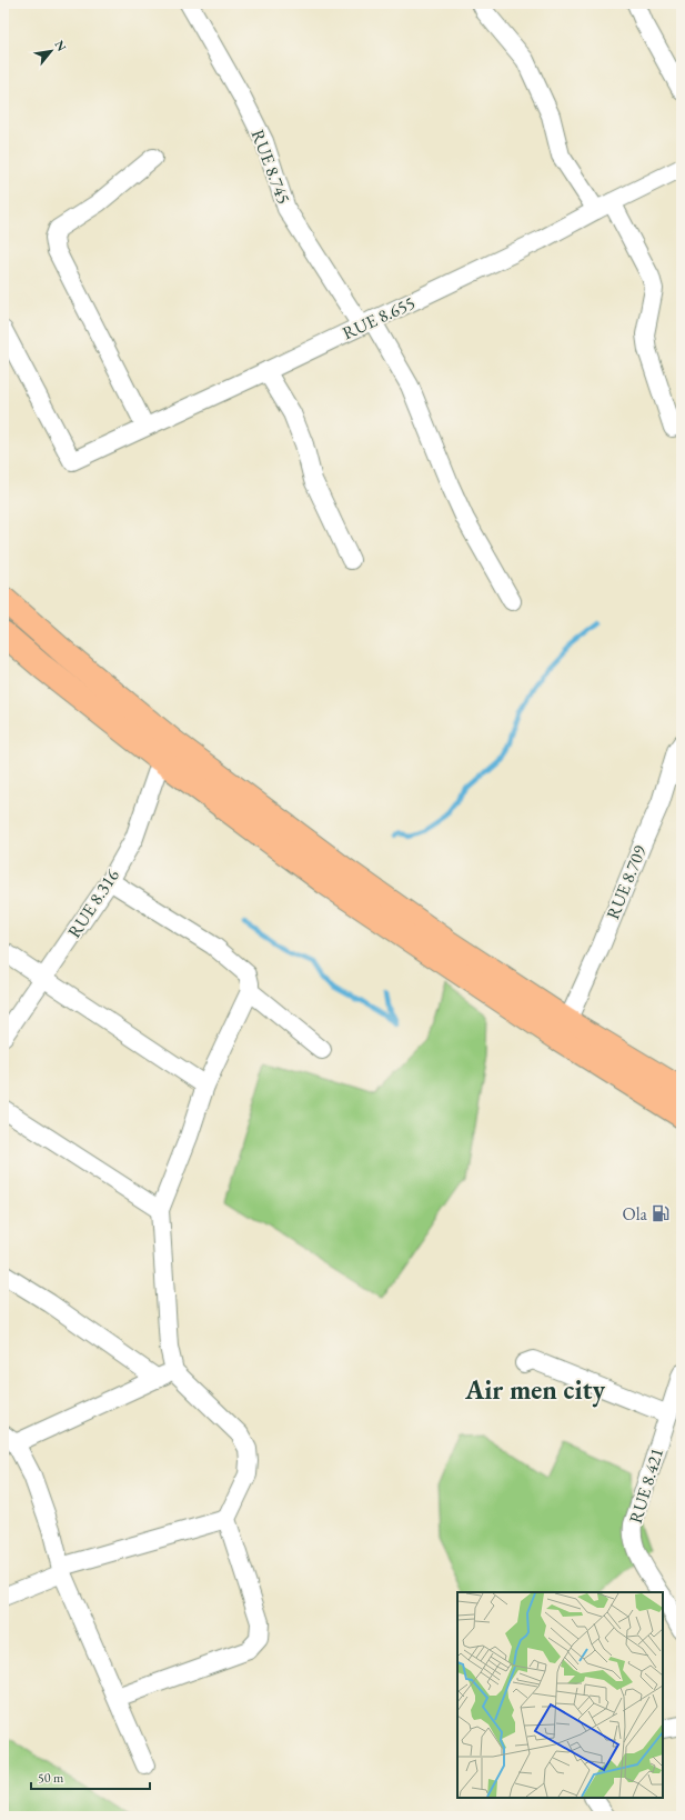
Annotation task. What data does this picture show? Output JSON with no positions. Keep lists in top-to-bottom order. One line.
{"streets":{"street":["RUE 8.745","RUE 8.655","RUE 8.709","RUE 8.316","RUE 8.421"]},"crossings":[["RUE 8.745","RUE 8.655"]],"districts":["Air men city"],"places":{"fuel station":["Ola"]},"scale_bar":"50 m","north":"top right"}
